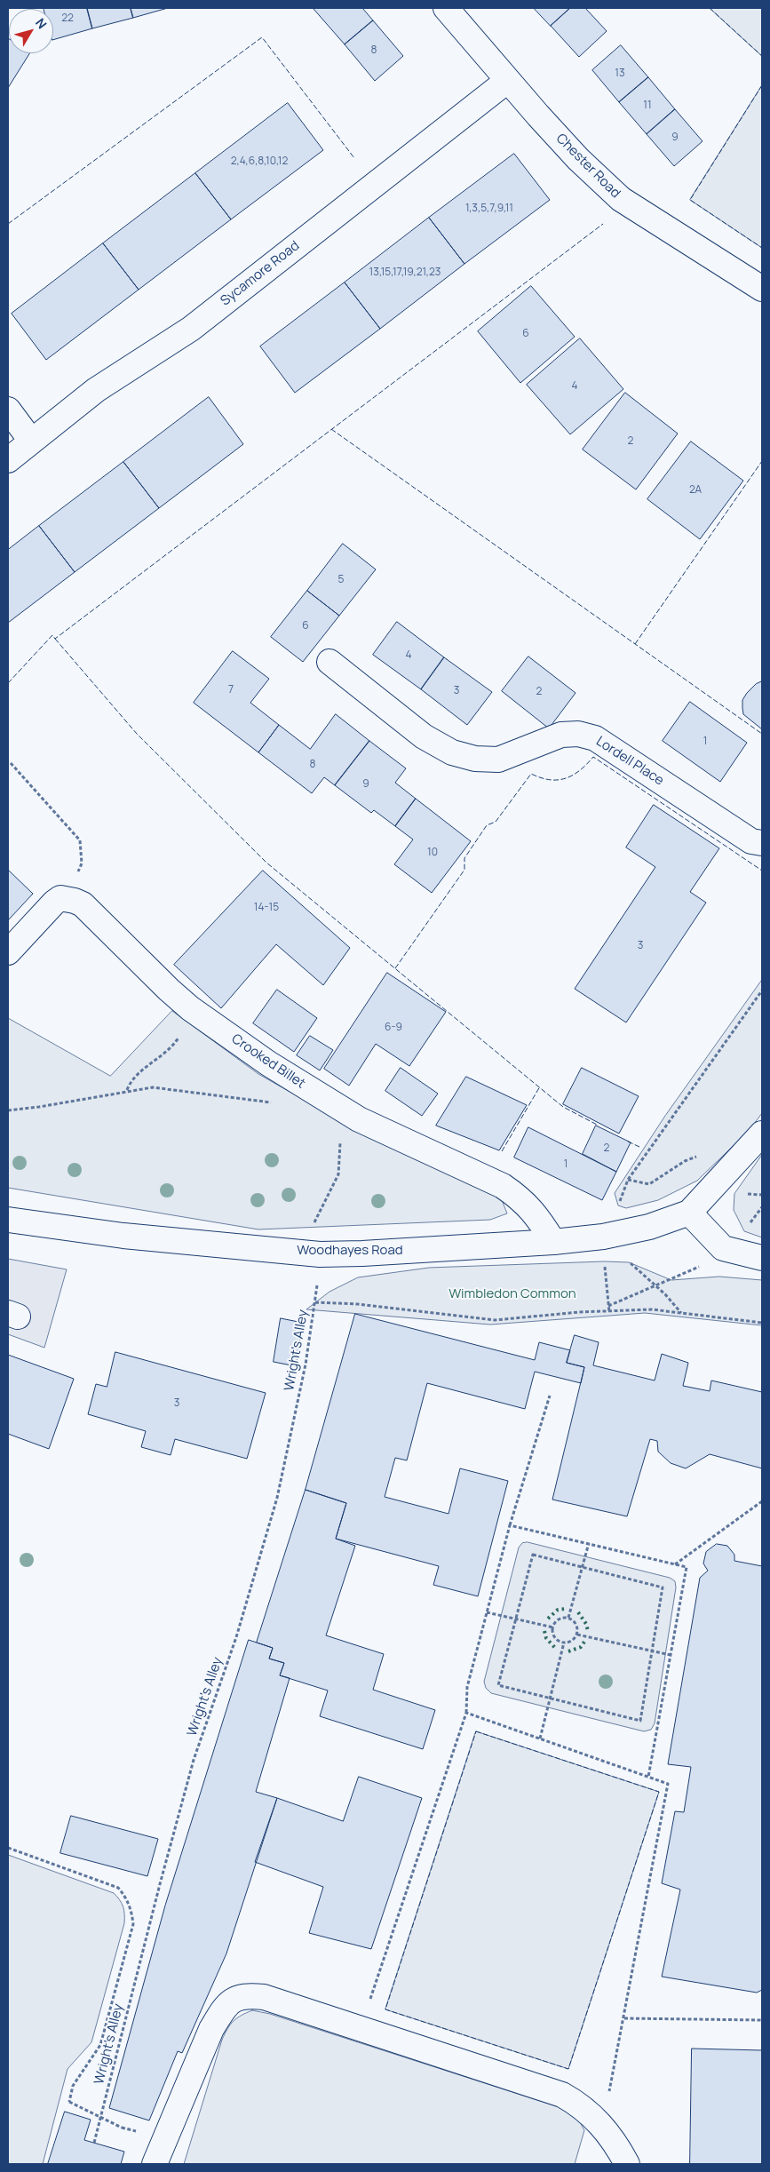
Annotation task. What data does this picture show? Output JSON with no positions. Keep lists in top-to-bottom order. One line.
{"streets":{"street":["Chester Road","Sycamore Road","Lordell Place","Crooked Billet","Woodhayes Road"],"path":["Wright's Alley"]},"crossings":[["Chester Road","Sycamore Road"],["Crooked Billet","Woodhayes Road"],["Crooked Billet","Wright's Alley"],["Woodhayes Road","Wright's Alley"]],"parks":["Wimbledon Common"],"house_numbers":["22","8","13","11","9","2,4,6,8,10,12","1,3,5,7,9,11","13,15,17,19,21,23","6","4","2","2A","5","6","4","7","3","2","1","8","9","10","14-15","3","6-9","2","1","3"],"north":"top right"}
